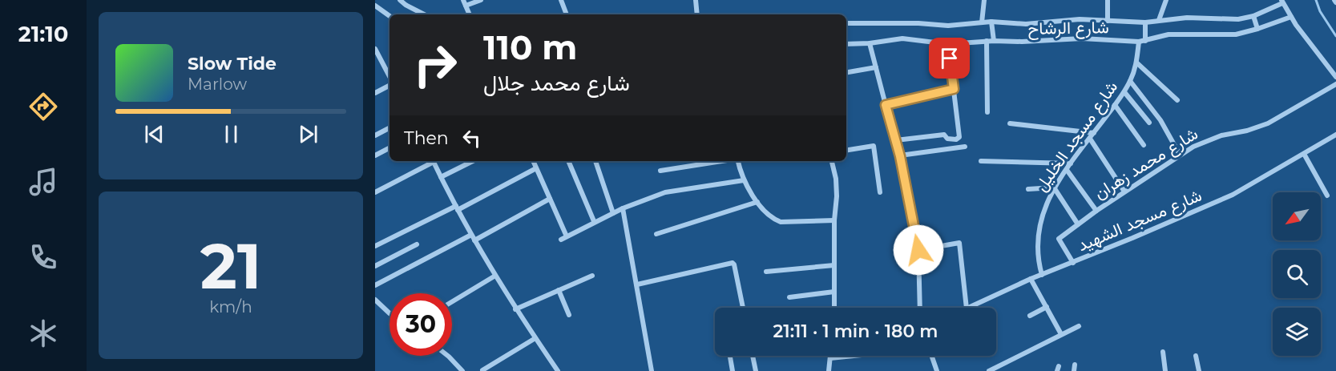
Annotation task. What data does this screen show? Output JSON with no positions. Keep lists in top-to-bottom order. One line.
{"streets":{"street":["شارع الرشاح","شارع مسجد الخليل","شارع محمد زهران","شارع مسجد الشهيد"]},"crossings":[["شارع الرشاح","شارع مسجد الخليل"],["شارع مسجد الخليل","شارع مسجد الشهيد"],["شارع محمد زهران","شارع مسجد الشهيد"]],"north":"bottom left","page":{"tabs":"21:10","turn":["110 m","شارع محمد جلال"],"song":["Slow Tide","Marlow"],"then":"Then","tile":["21","km/h"],"limit":"30","trip":"21:11 · 1 min · 180 m"}}
